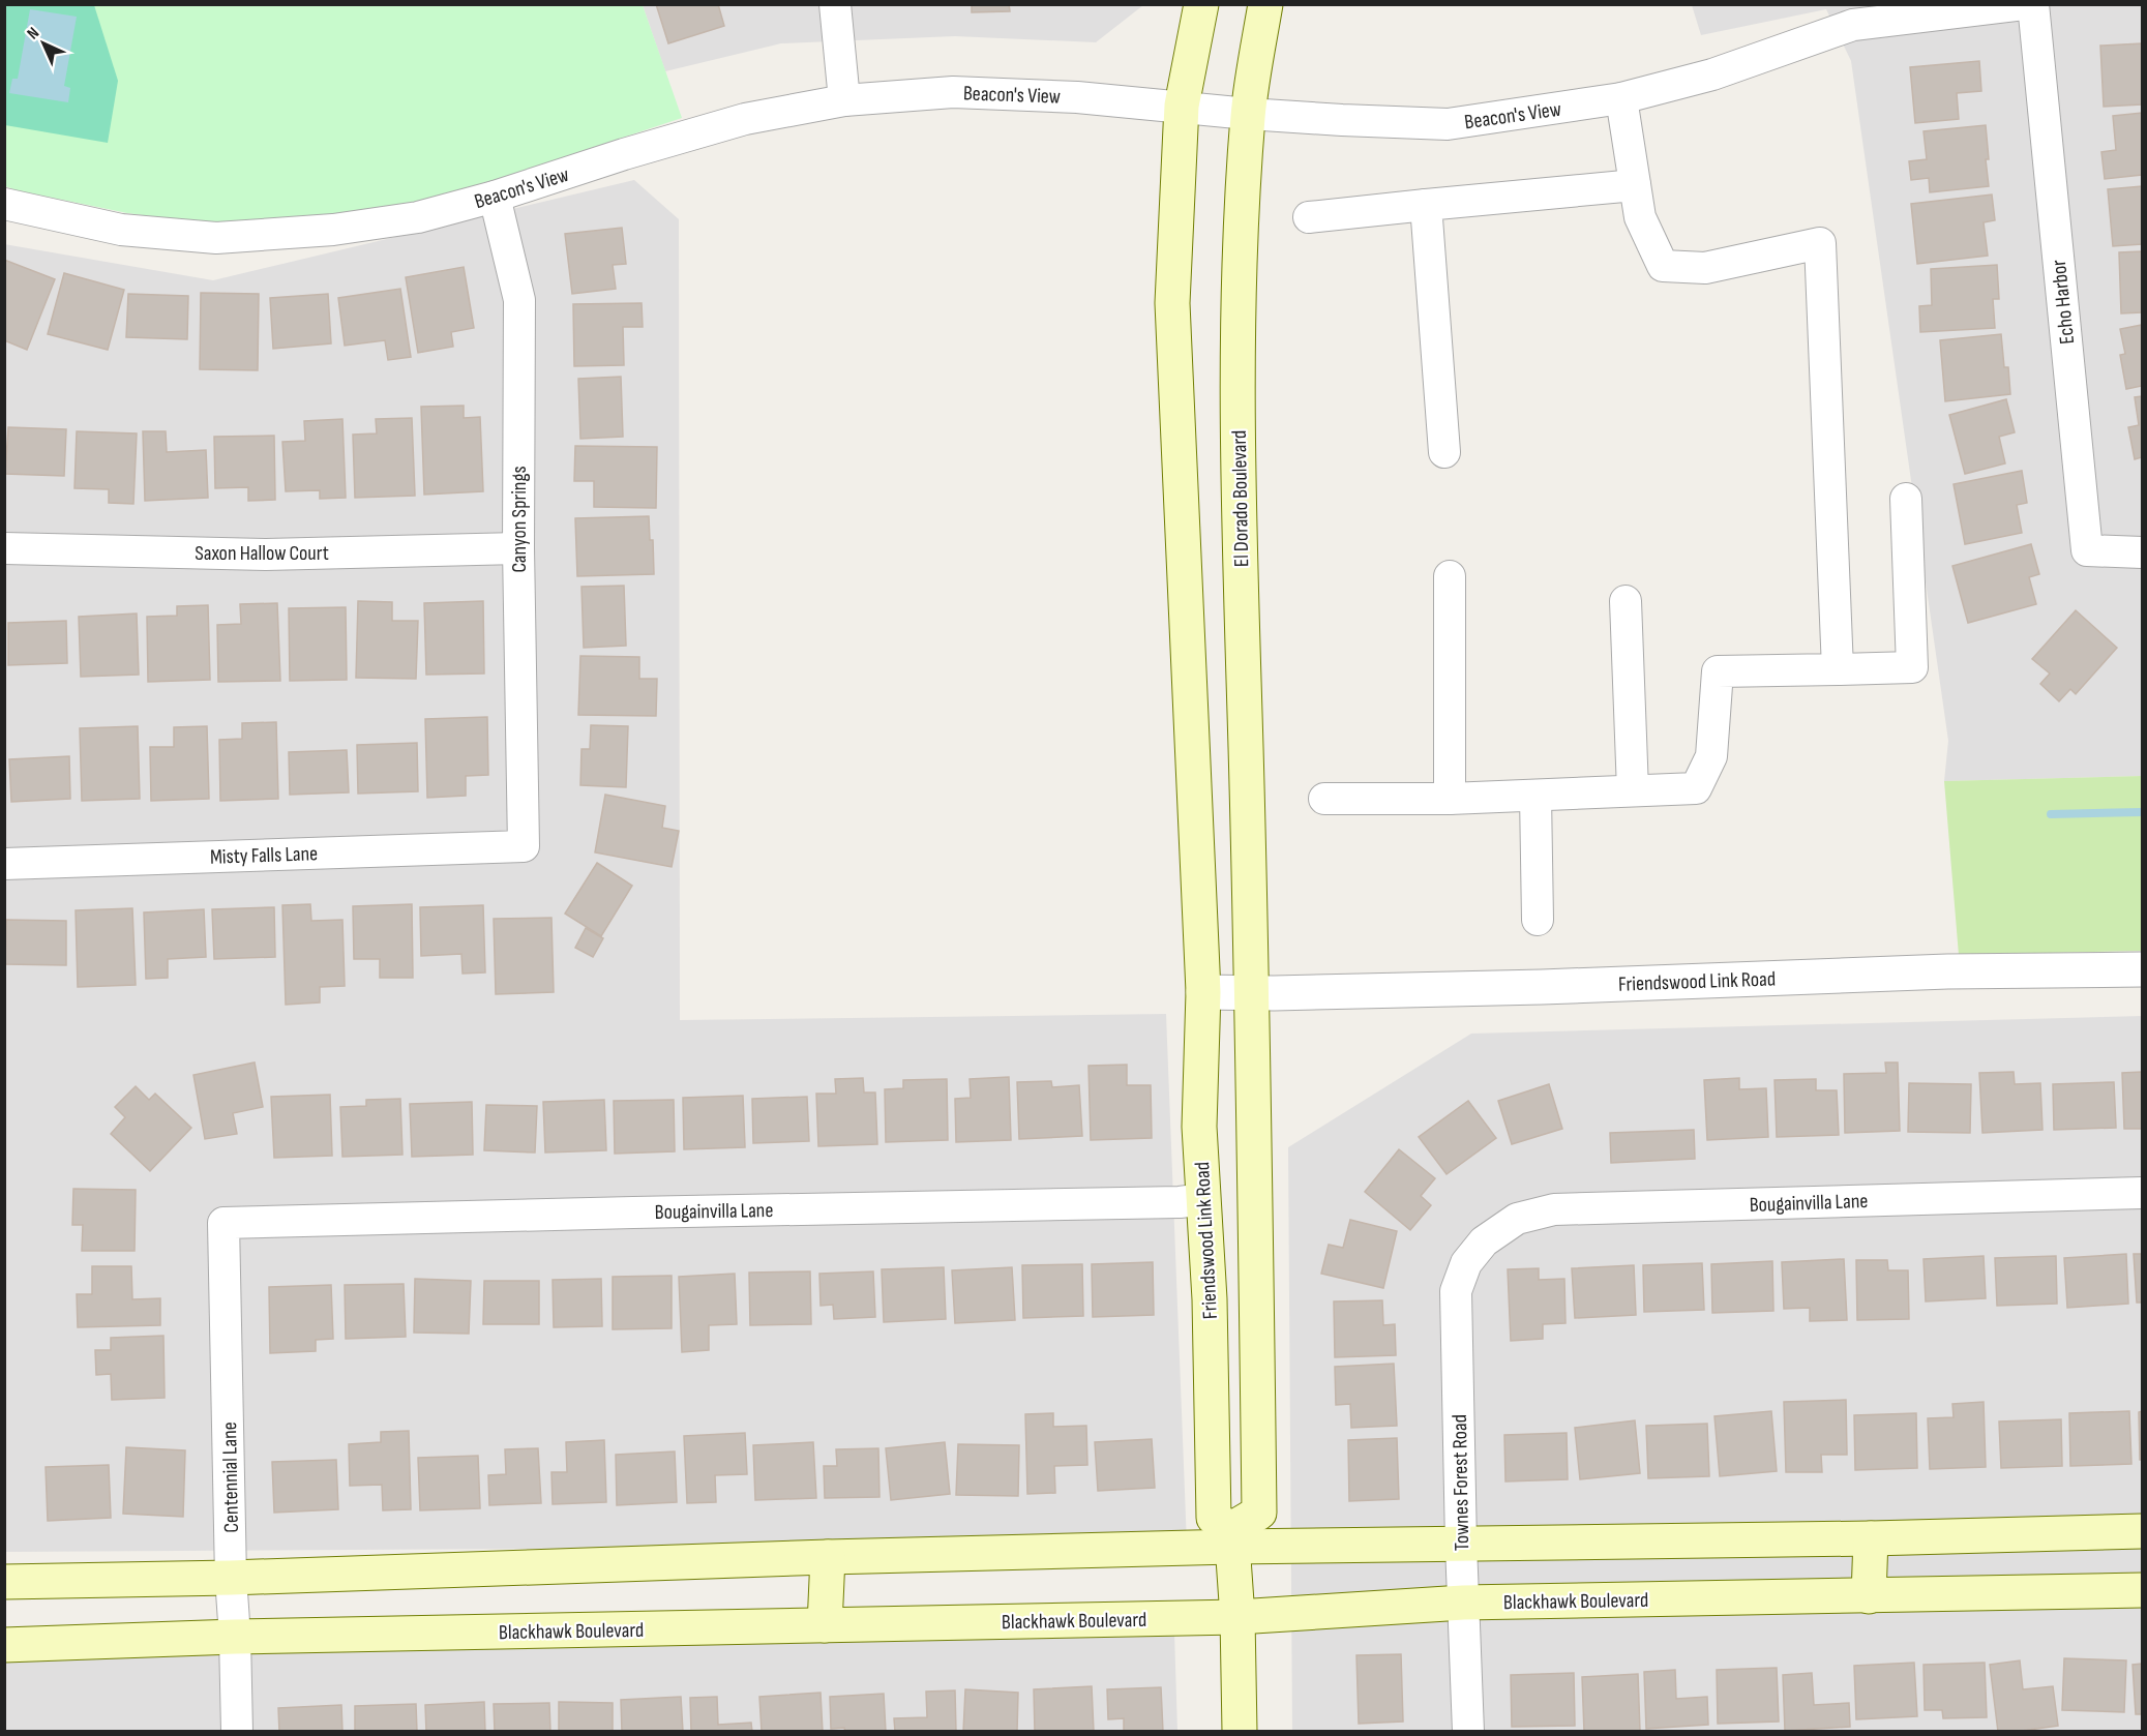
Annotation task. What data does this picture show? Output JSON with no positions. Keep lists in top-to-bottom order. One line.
{"streets":{"main road":["El Dorado Boulevard","Friendswood Link Road","Blackhawk Boulevard"],"street":["Beacon's View","Echo Harbor","Canyon Springs","Saxon Hallow Court","Misty Falls Lane","Bougainvilla Lane","Centennial Lane","Townes Forest Road"]},"crossings":[["Beacon's View","El Dorado Boulevard"],["Beacon's View","Canyon Springs"],["El Dorado Boulevard","Friendswood Link Road"],["Canyon Springs","Saxon Hallow Court"],["Canyon Springs","Misty Falls Lane"],["Friendswood Link Road","Bougainvilla Lane"],["Bougainvilla Lane","Centennial Lane"],["Bougainvilla Lane","Townes Forest Road"],["Centennial Lane","Blackhawk Boulevard"],["Townes Forest Road","Blackhawk Boulevard"]],"north":"top left"}
